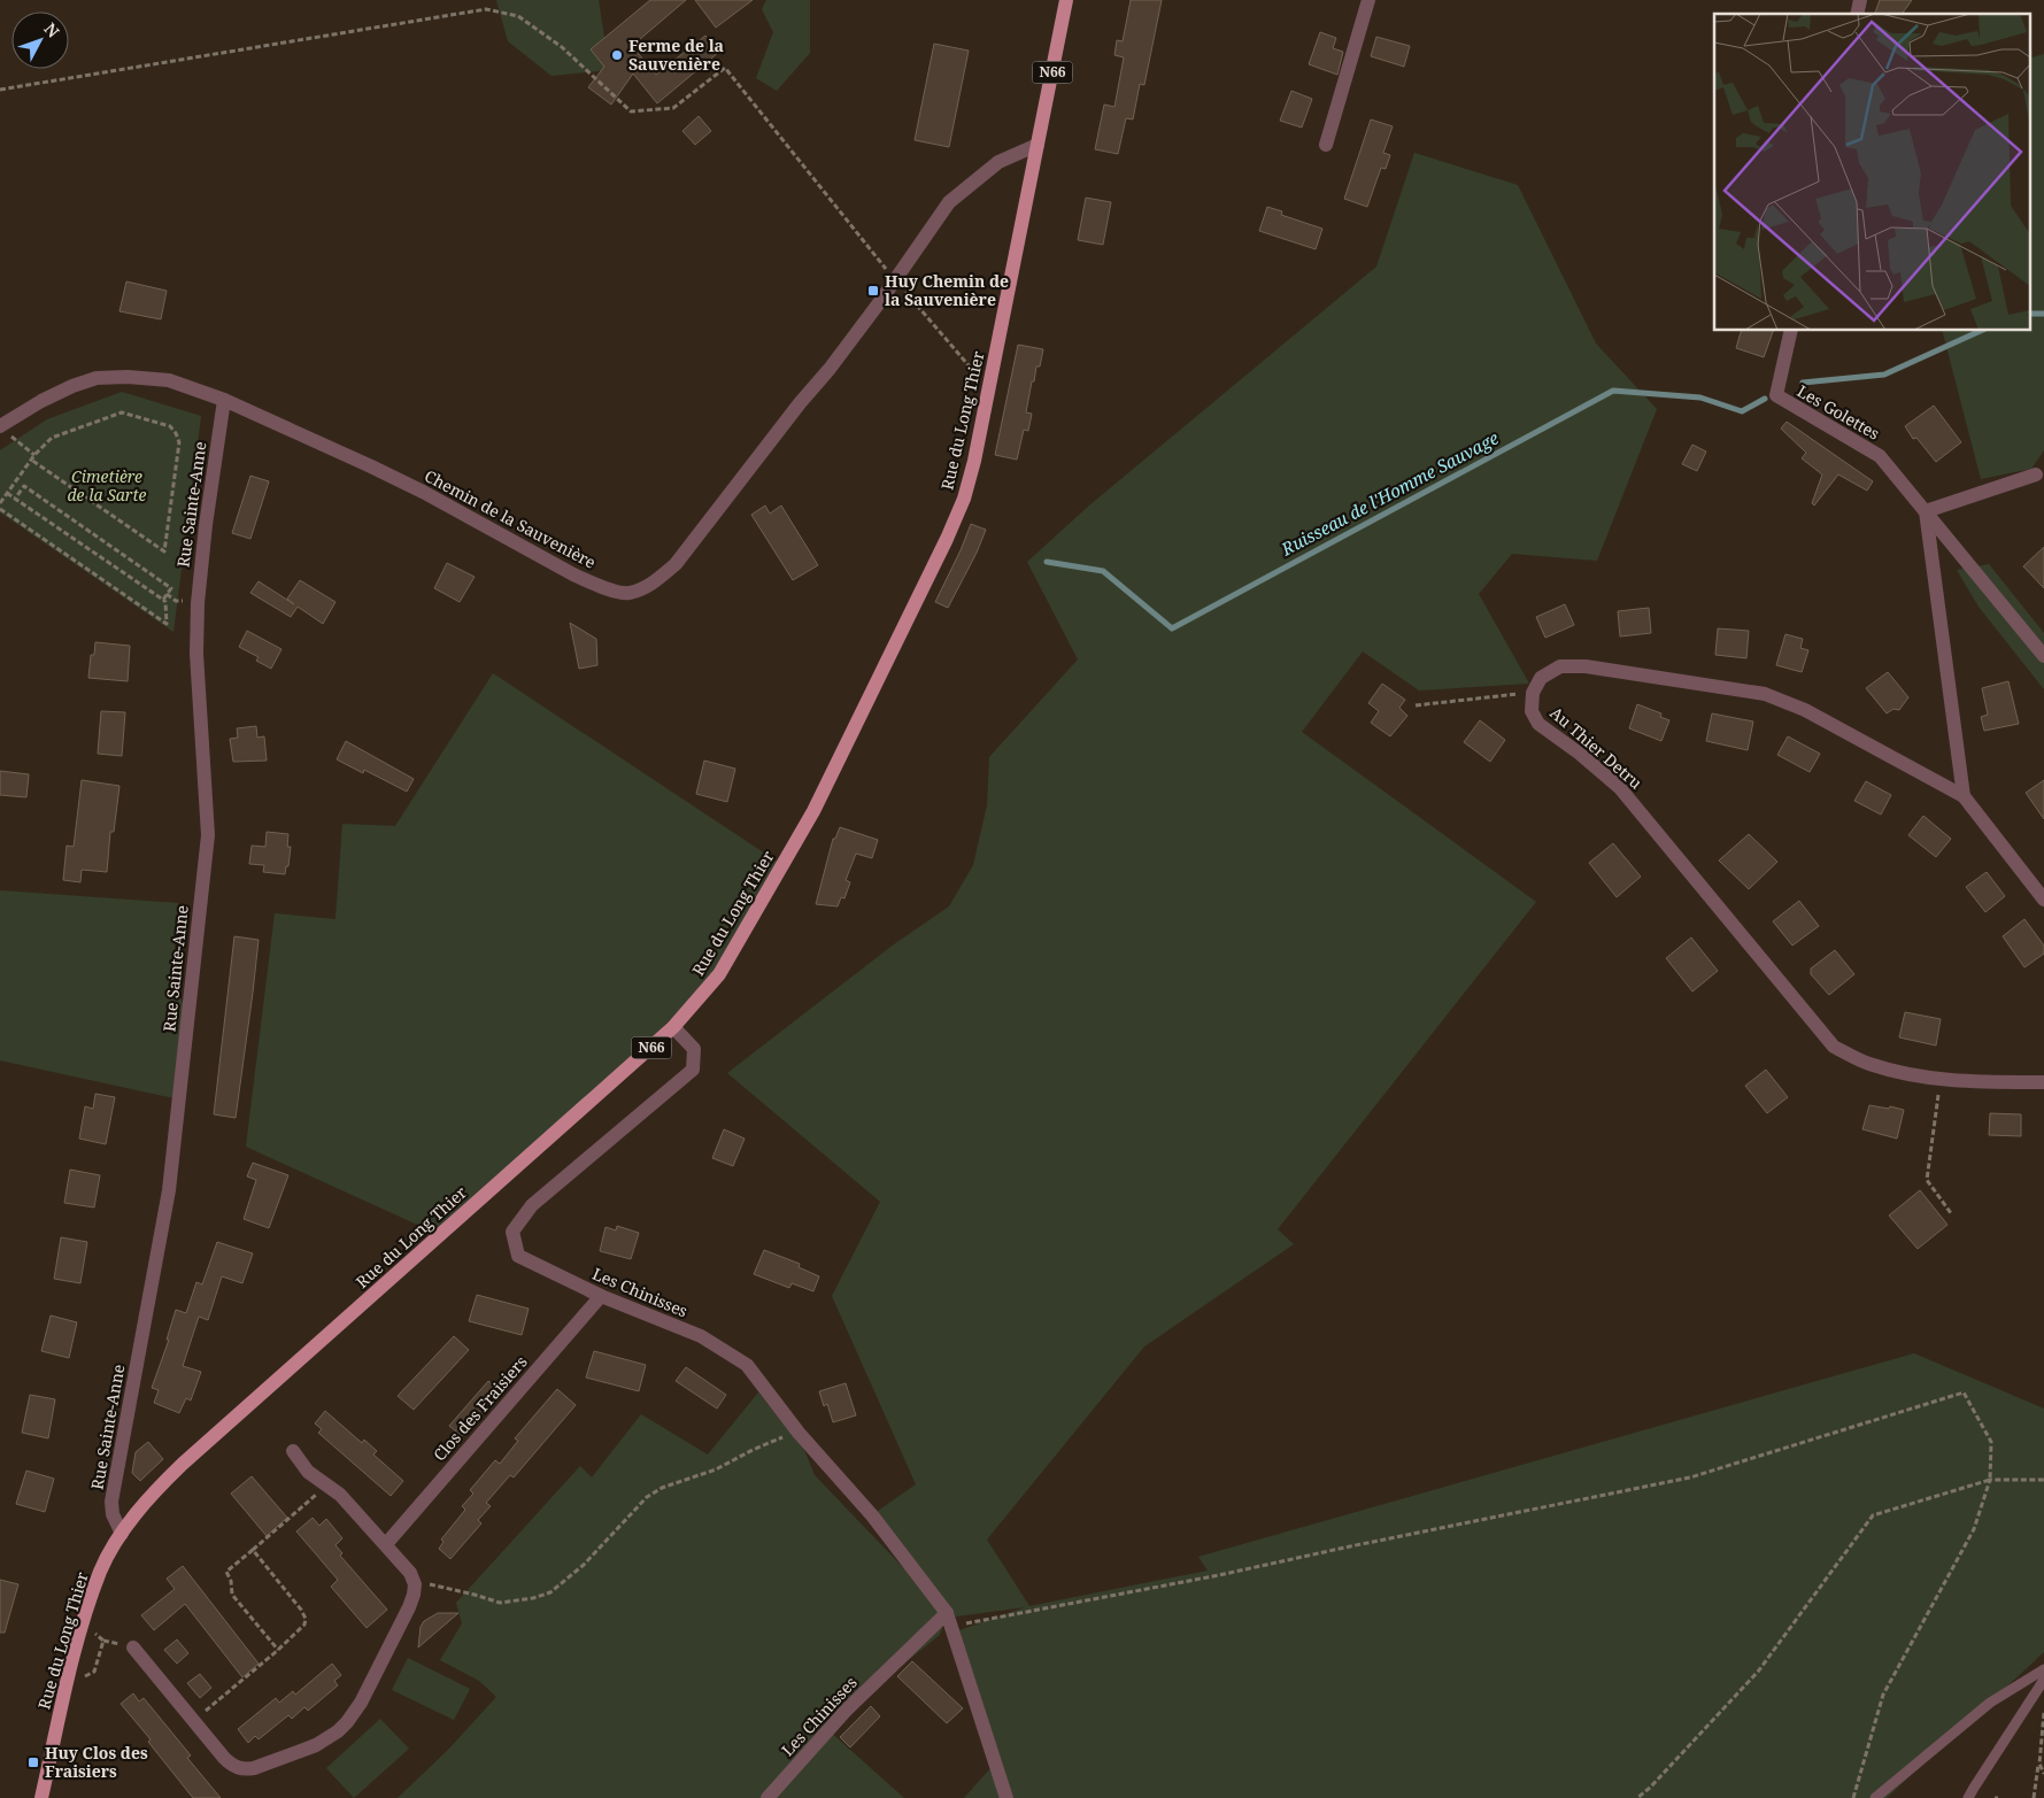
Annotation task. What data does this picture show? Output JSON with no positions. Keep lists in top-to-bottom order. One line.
{"streets":{"main road":["N66","Rue du Long Thier"],"street":["Les Golettes","Rue Sainte-Anne","Chemin de la Sauvenière","Au Thier Detru","Les Chinisses","Clos des Fraisiers"]},"crossings":[["Rue du Long Thier","Rue Sainte-Anne"],["Rue du Long Thier","Chemin de la Sauvenière"],["Rue du Long Thier","Les Chinisses"],["Rue Sainte-Anne","Chemin de la Sauvenière"],["Les Chinisses","Clos des Fraisiers"]],"water":["Ruisseau de l'Homme Sauvage"],"parks":["Cimetière de la Sarte"],"places":{"other":["Ferme de la Sauvenière"],"transit":["Huy Chemin de la Sauvenière","Huy Clos des Fraisiers"]},"north":"top right"}
